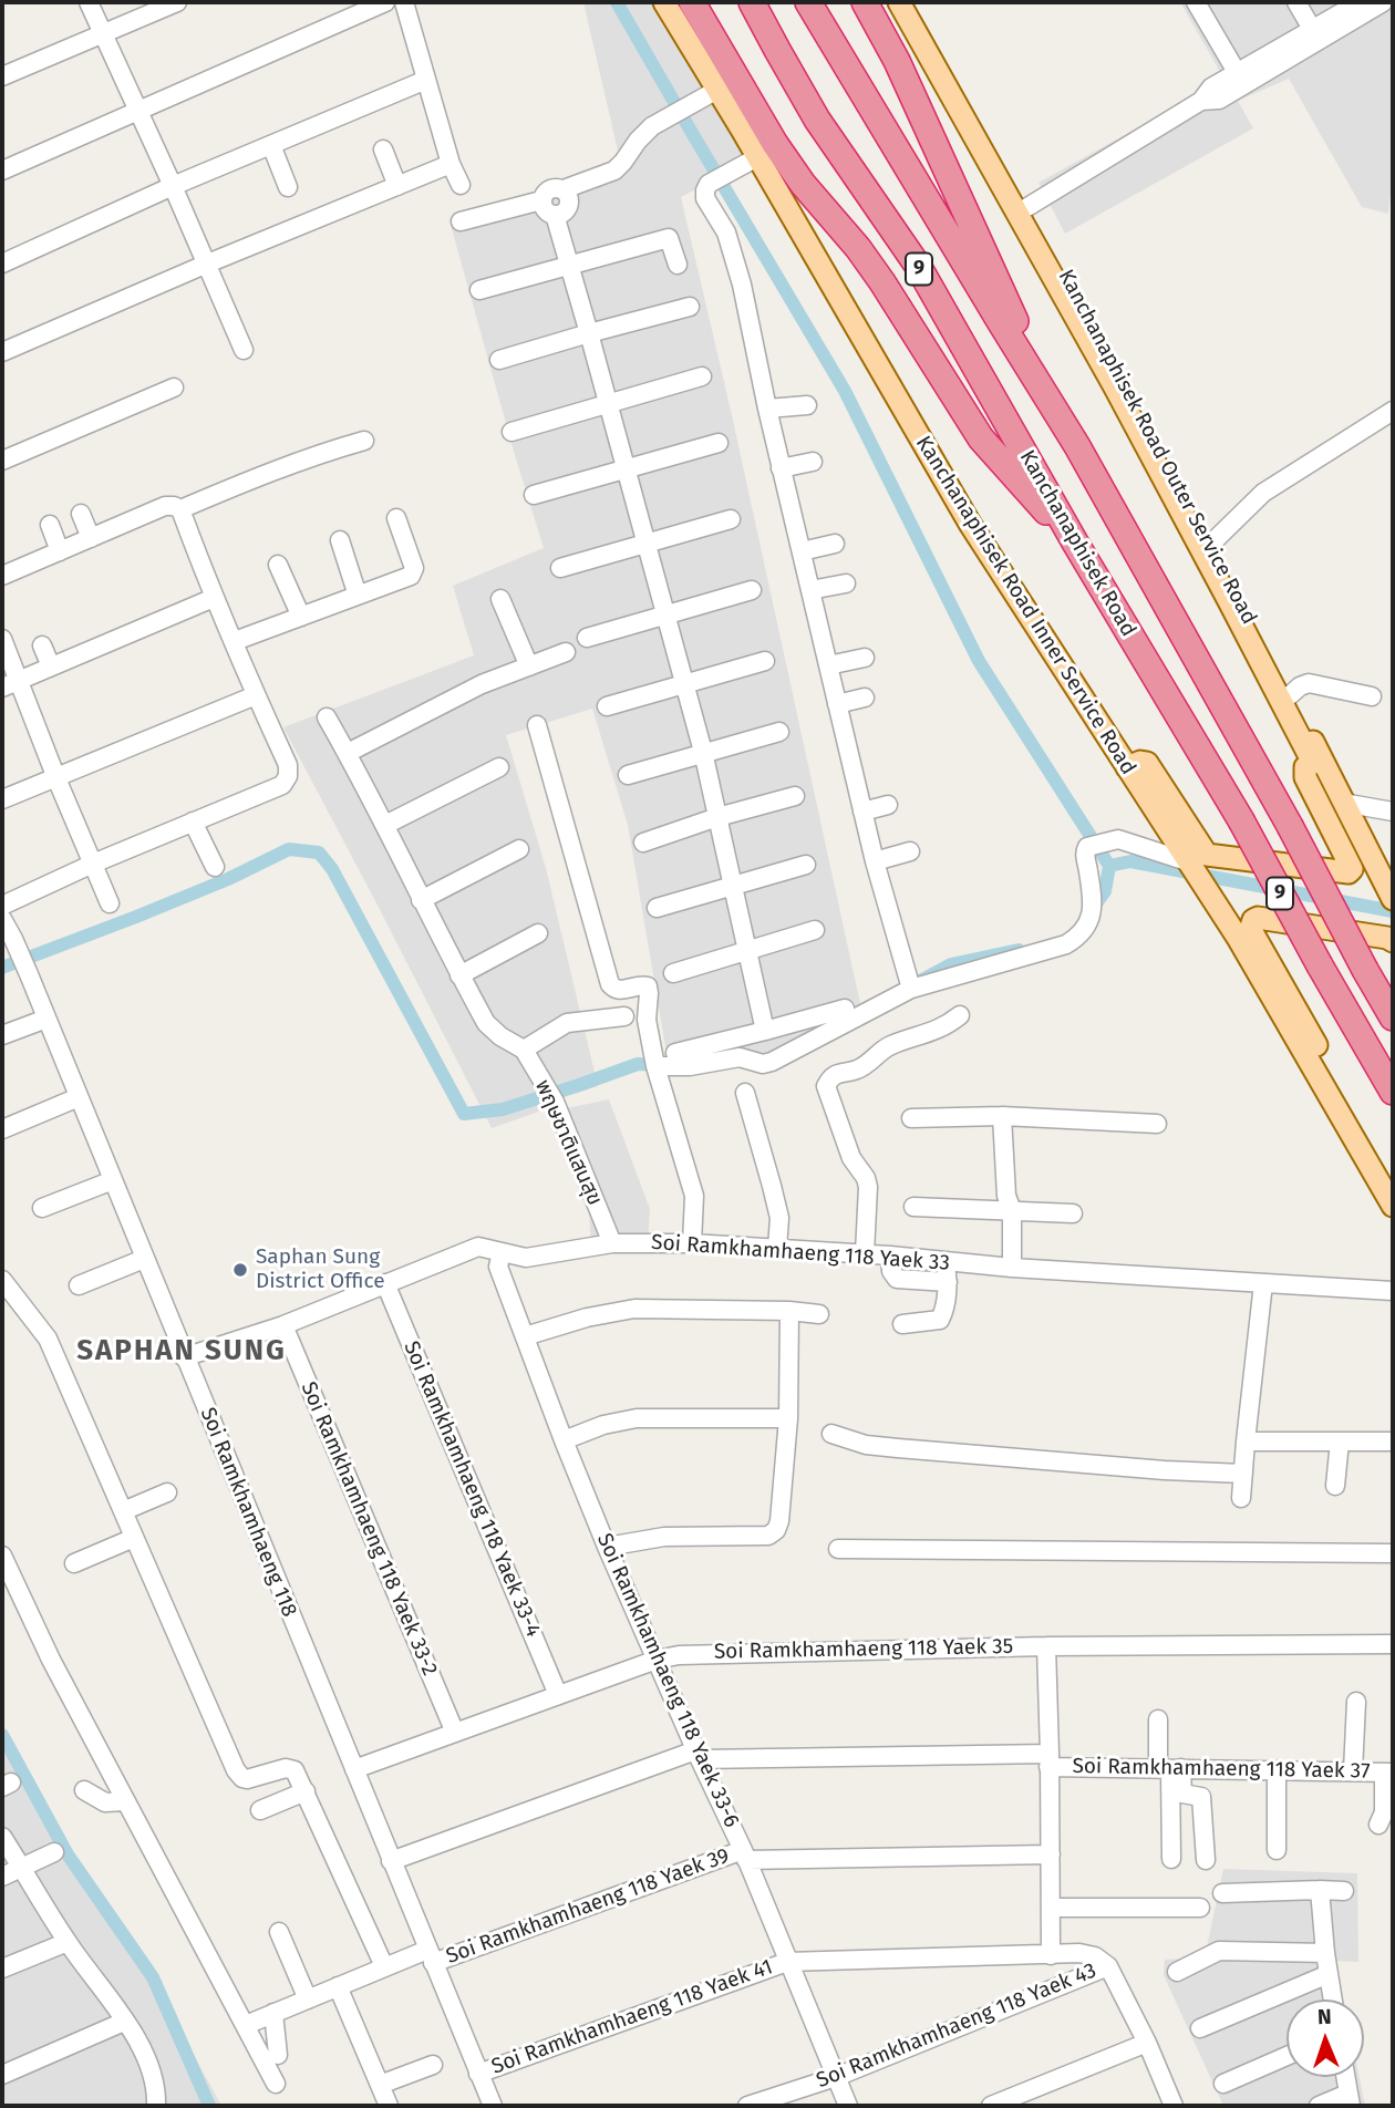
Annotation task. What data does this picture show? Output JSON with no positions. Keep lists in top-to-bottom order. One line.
{"streets":{"highway":["9","Kanchanaphisek Road"],"main road":["Kanchanaphisek Road Outer Service Road","Kanchanaphisek Road Inner Service Road"],"street":["พฤษชาติแสนสุข","Soi Ramkhamhaeng 118 Yaek 33","Soi Ramkhamhaeng 118 Yaek 33-4","Soi Ramkhamhaeng 118","Soi Ramkhamhaeng 118 Yaek 33-2","Soi Ramkhamhaeng 118 Yaek 35","Soi Ramkhamhaeng 118 Yaek 33-6","Soi Ramkhamhaeng 118 Yaek 37","Soi Ramkhamhaeng 118 Yaek 39","Soi Ramkhamhaeng 118 Yaek 41","Soi Ramkhamhaeng 118 Yaek 43"]},"crossings":[["พฤษชาติแสนสุข","Soi Ramkhamhaeng 118 Yaek 33"],["Soi Ramkhamhaeng 118 Yaek 33","Soi Ramkhamhaeng 118 Yaek 33-4"],["Soi Ramkhamhaeng 118 Yaek 33","Soi Ramkhamhaeng 118"],["Soi Ramkhamhaeng 118 Yaek 33","Soi Ramkhamhaeng 118 Yaek 33-2"],["Soi Ramkhamhaeng 118 Yaek 33","Soi Ramkhamhaeng 118 Yaek 33-6"],["Soi Ramkhamhaeng 118 Yaek 33-4","Soi Ramkhamhaeng 118 Yaek 35"],["Soi Ramkhamhaeng 118","Soi Ramkhamhaeng 118 Yaek 35"],["Soi Ramkhamhaeng 118","Soi Ramkhamhaeng 118 Yaek 37"],["Soi Ramkhamhaeng 118","Soi Ramkhamhaeng 118 Yaek 39"],["Soi Ramkhamhaeng 118","Soi Ramkhamhaeng 118 Yaek 41"],["Soi Ramkhamhaeng 118 Yaek 33-2","Soi Ramkhamhaeng 118 Yaek 35"],["Soi Ramkhamhaeng 118 Yaek 35","Soi Ramkhamhaeng 118 Yaek 33-6"],["Soi Ramkhamhaeng 118 Yaek 33-6","Soi Ramkhamhaeng 118 Yaek 37"],["Soi Ramkhamhaeng 118 Yaek 33-6","Soi Ramkhamhaeng 118 Yaek 39"],["Soi Ramkhamhaeng 118 Yaek 33-6","Soi Ramkhamhaeng 118 Yaek 41"],["Soi Ramkhamhaeng 118 Yaek 33-6","Soi Ramkhamhaeng 118 Yaek 43"],["Soi Ramkhamhaeng 118 Yaek 41","Soi Ramkhamhaeng 118 Yaek 43"]],"districts":["SAPHAN SUNG"],"places":["Saphan Sung District Office"],"north":"top"}
